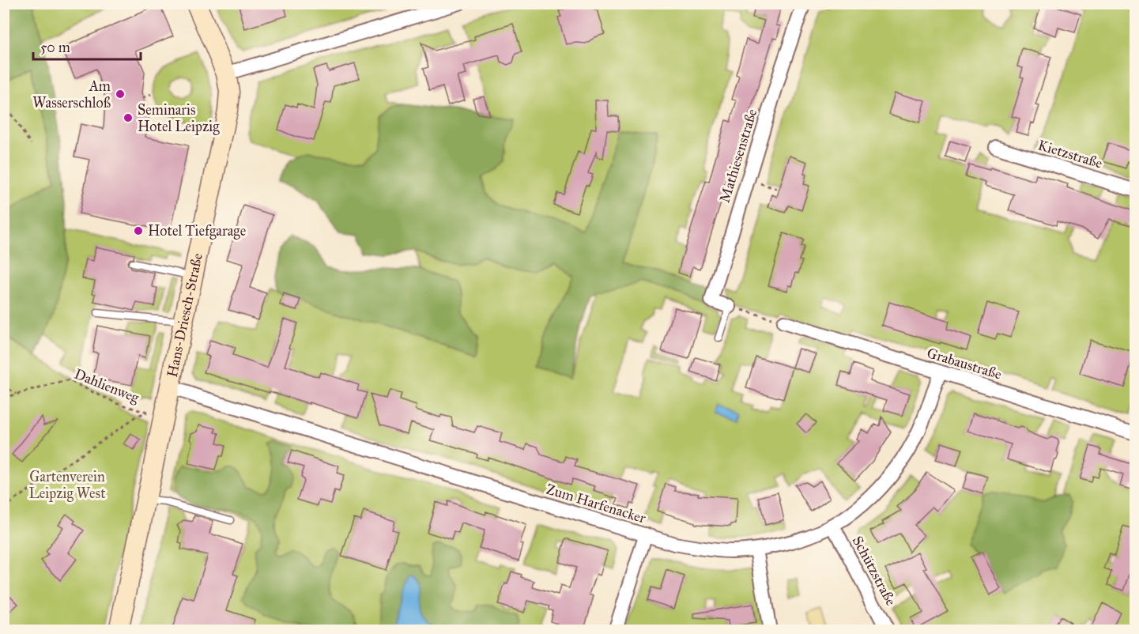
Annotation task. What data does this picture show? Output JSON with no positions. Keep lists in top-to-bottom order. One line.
{"streets":{"main road":["Hans-Driesch-Straße"],"street":["Kietzstraße","Mathiesenstraße","Grabaustraße","Zum Harfenacker","Schützstraße"],"path":["Dahlienweg"]},"crossings":[["Hans-Driesch-Straße","Dahlienweg"],["Hans-Driesch-Straße","Zum Harfenacker"],["Grabaustraße","Zum Harfenacker"],["Zum Harfenacker","Schützstraße"]],"parks":["Gartenverein Leipzig West"],"places":["Am Wasserschloß","Seminaris Hotel Leipzig","Hotel Tiefgarage"],"scale_bar":"50 m"}
